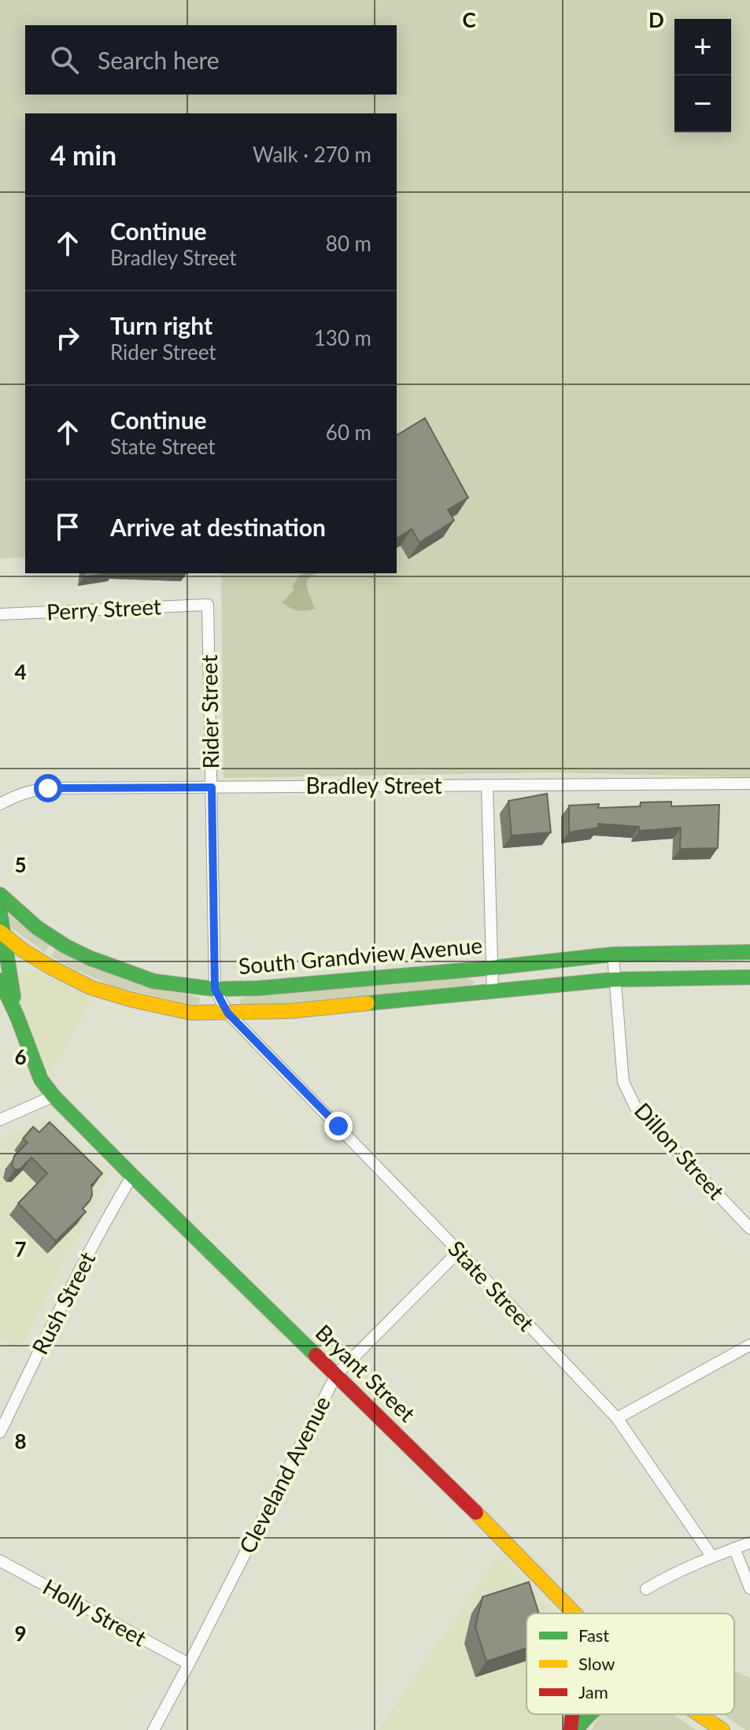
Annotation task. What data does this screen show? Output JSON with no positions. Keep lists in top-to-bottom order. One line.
{"streets":{"main road":["South Grandview Avenue","Bryant Street"],"street":["Perry Street","Rider Street","Bradley Street","Dillon Street","State Street","Rush Street","Cleveland Avenue","Holly Street"]},"crossings":[["Perry Street","Rider Street"],["Rider Street","Bradley Street"],["Rider Street","South Grandview Avenue"],["Rider Street","State Street"],["South Grandview Avenue","Dillon Street"],["South Grandview Avenue","Bryant Street"],["State Street","Cleveland Avenue"],["Rush Street","Bryant Street"],["Bryant Street","Cleveland Avenue"],["Cleveland Avenue","Holly Street"]],"legend":["Fast","Slow","Jam"],"page":{"map_buttons":["+","−"],"search":"Search here","heading":["4 min","Walk · 270 m"],"list":[["Continue","Bradley Street","80 m"],["Turn right","Rider Street","130 m"],["Continue","State Street","60 m"],"Arrive at destination"]},"grid":{"columns":["C","D"],"rows":["4","5","6","7","8","9"]}}
